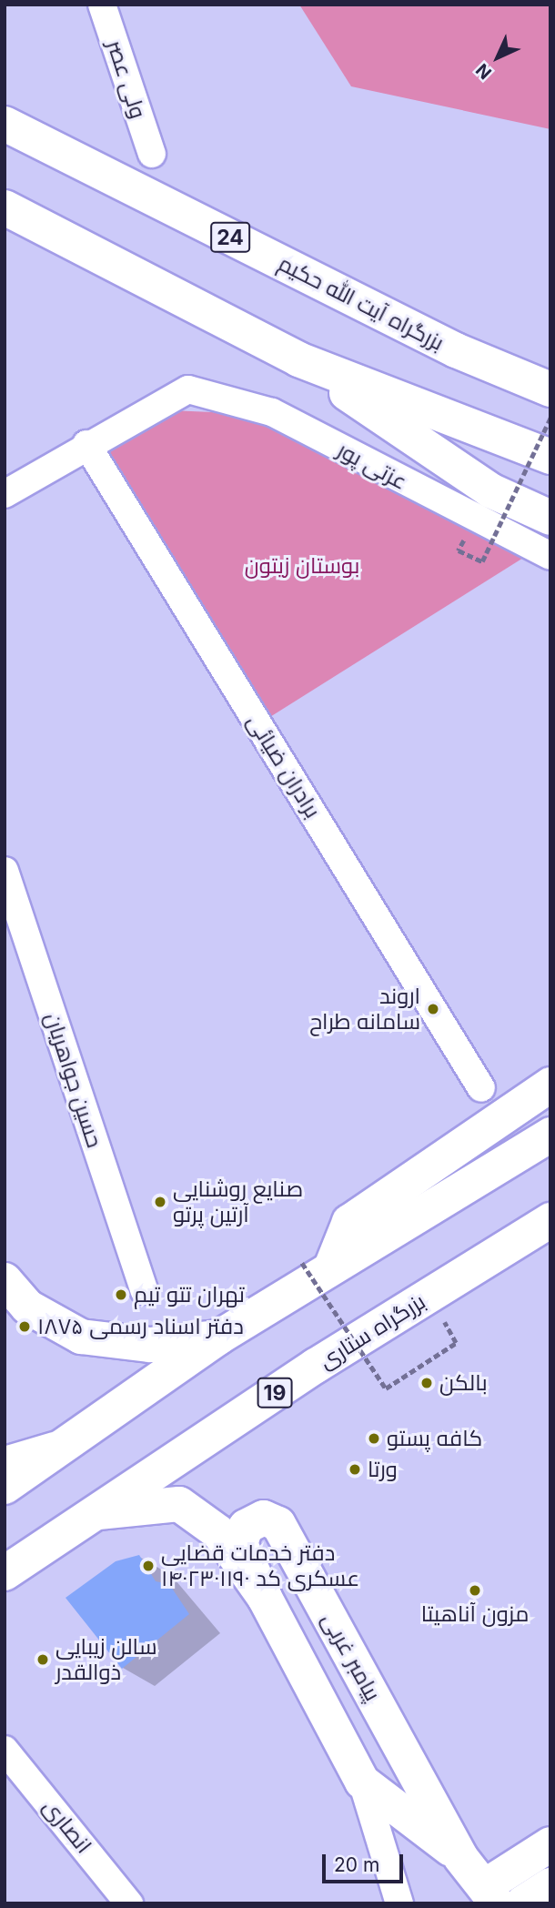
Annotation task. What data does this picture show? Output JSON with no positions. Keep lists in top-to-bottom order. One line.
{"streets":{"main road":["24","بزرگراه آیت الله حکیم","بزرگراه ستاری","19","پیامبر غربی"],"street":["ولی عصر","عزتی پور","برادران ضیائی","حسین جواهریان","انصاری"]},"crossings":[["عزتی پور","برادران ضیائی"],["بزرگراه ستاری","پیامبر غربی"]],"parks":["بوستان زیتون"],"places":["اروند سامانه طراح","صنایع روشنایی آرتین پرتو","تهران تتو تیم","دفتر اسناد رسمی ۱۸۷۵","بالکن","کافه پستو","ورتا","دفتر خدمات قضایی عسکری کد ۱۴۰۲۳۰۱۱۹۰","مزون آناهیتا","سالن زیبایی ذوالقدر"],"scale_bar":"20 m","north":"bottom left"}
